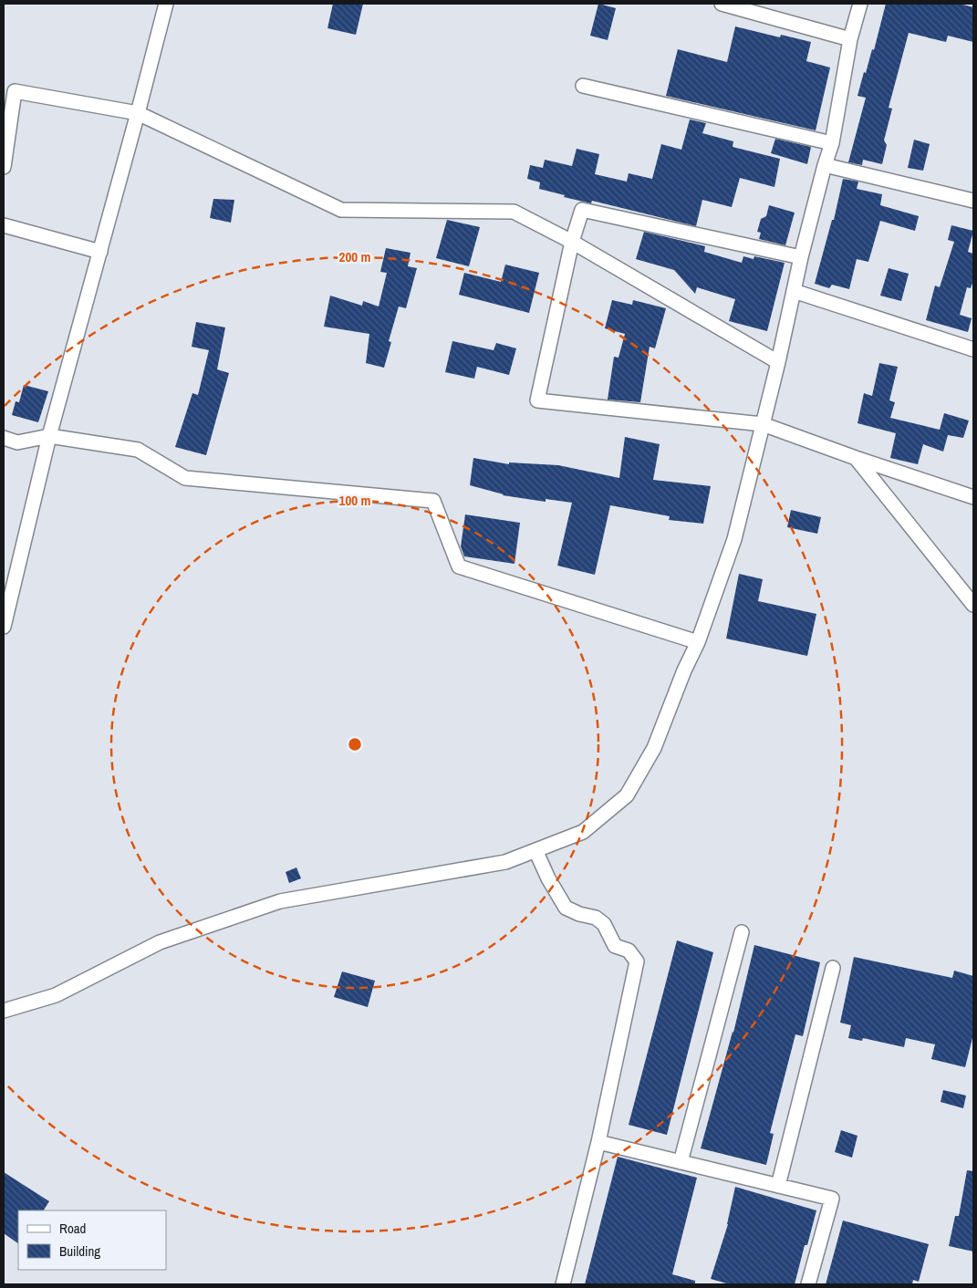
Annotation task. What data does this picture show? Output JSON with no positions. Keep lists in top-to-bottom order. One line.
{"legend":["Road","Building"],"rings":["200 m","100 m"]}
